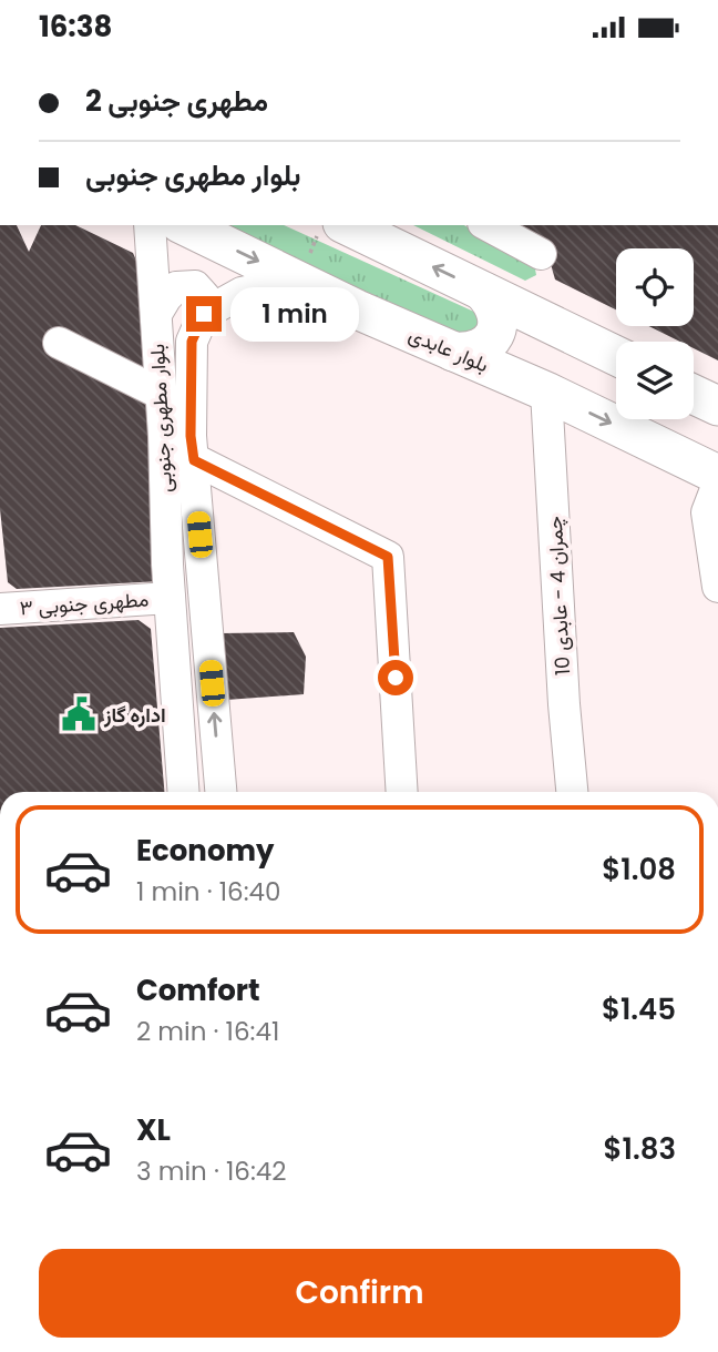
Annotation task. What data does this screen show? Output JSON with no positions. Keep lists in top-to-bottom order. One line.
{"streets":{"main road":["بلوار عابدی"],"street":["بلوار مطهری جنوبی","چمران 4 - عابدی 10","مطهری جنوبی ۳"]},"crossings":[["بلوار عابدی","چمران 4 - عابدی 10"],["بلوار مطهری جنوبی","مطهری جنوبی ۳"]],"one_way":["بلوار عابدی"],"places":{"public building":["اداره گاز"]},"page":{"status":"16:38","banner":["مطهری جنوبی 2","بلوار مطهری جنوبی"],"bubble":"1 min","list":[{"name":"Economy","note":"1 min · 16:40","value":"$1.08"},{"name":"Comfort","note":"2 min · 16:41","value":"$1.45"},{"name":"XL","note":"3 min · 16:42","value":"$1.83"}],"buttons":"Confirm"}}
